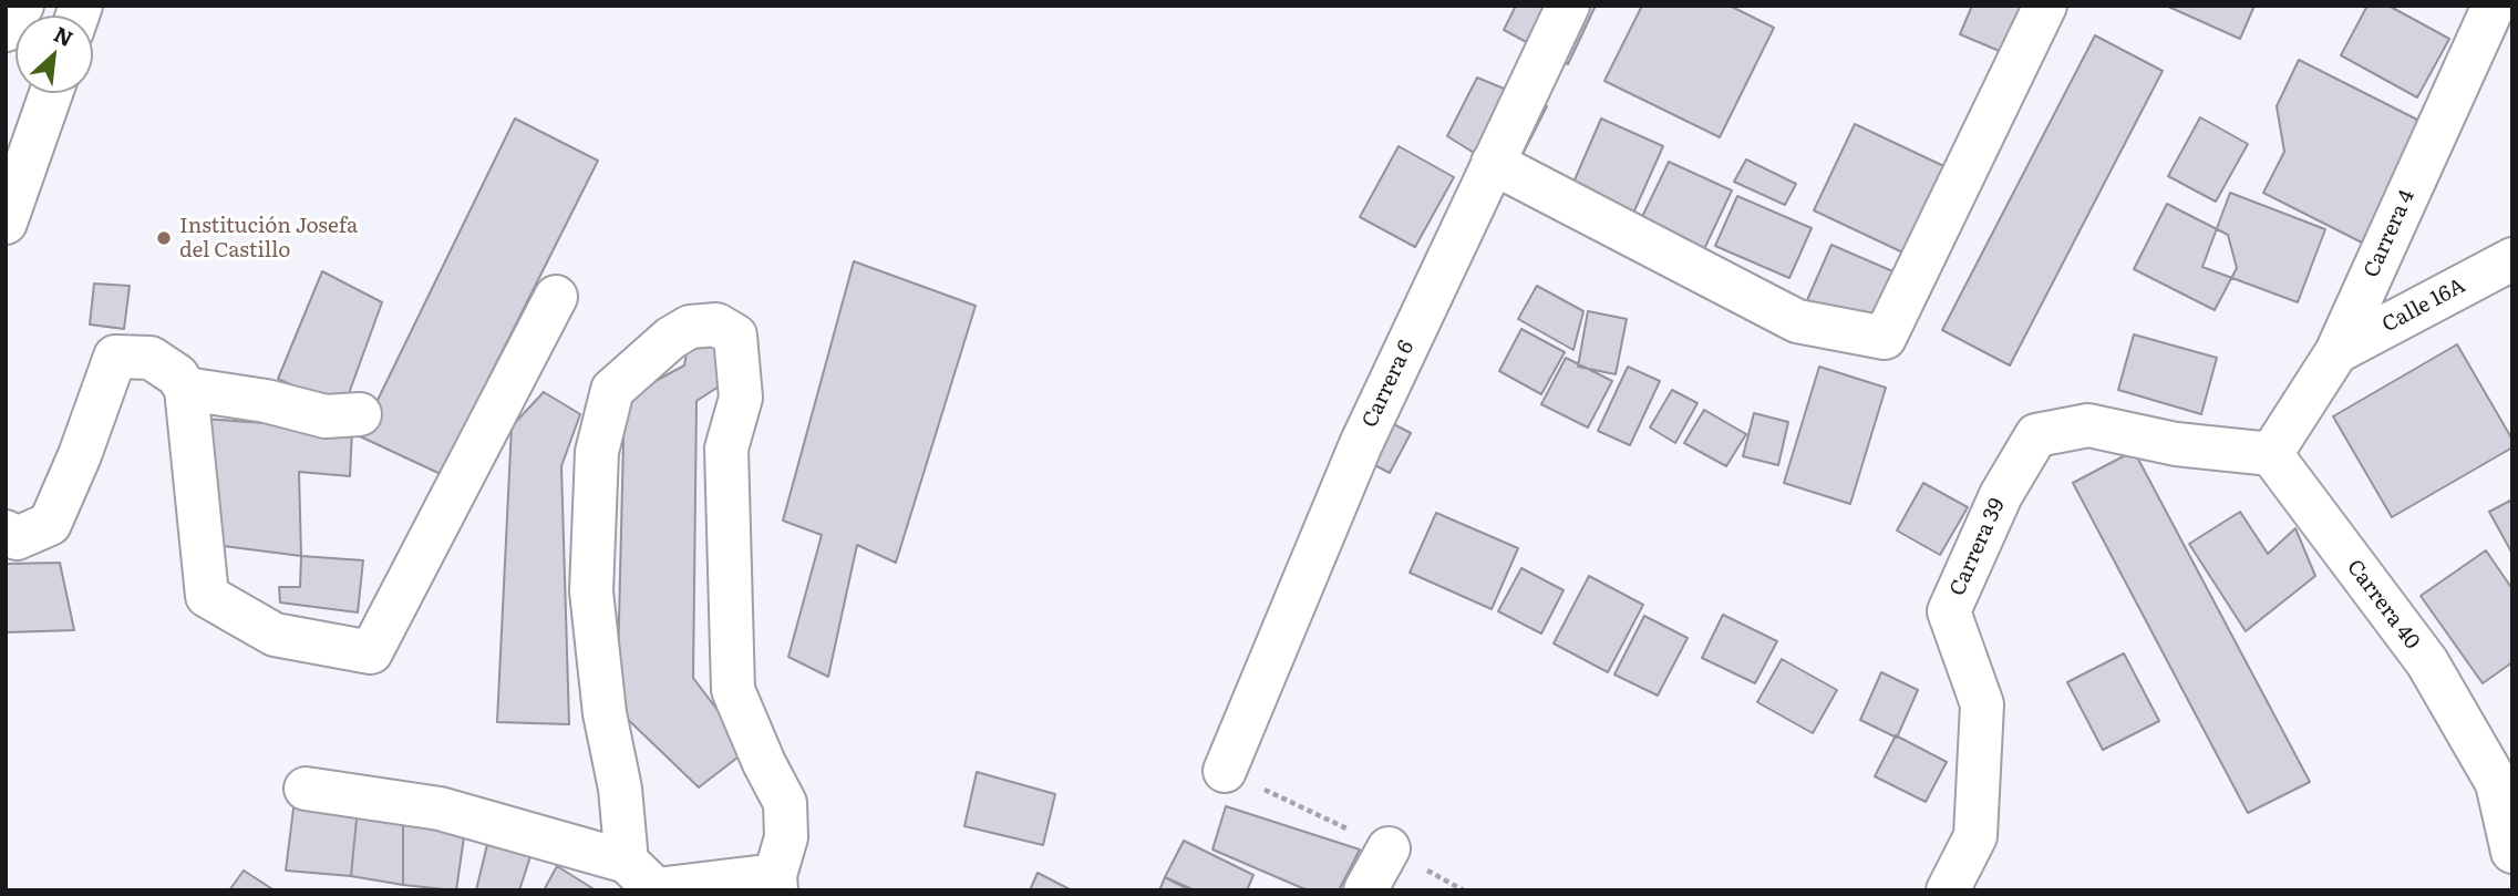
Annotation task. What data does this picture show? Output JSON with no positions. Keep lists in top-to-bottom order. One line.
{"streets":{"street":["Carrera 4","Calle 16A","Carrera 6","Carrera 39","Carrera 40"]},"crossings":[["Carrera 4","Calle 16A"],["Carrera 4","Carrera 39"],["Carrera 4","Carrera 40"],["Carrera 39","Carrera 40"]],"places":["Institución Josefa del Castillo"],"north":"top right"}
